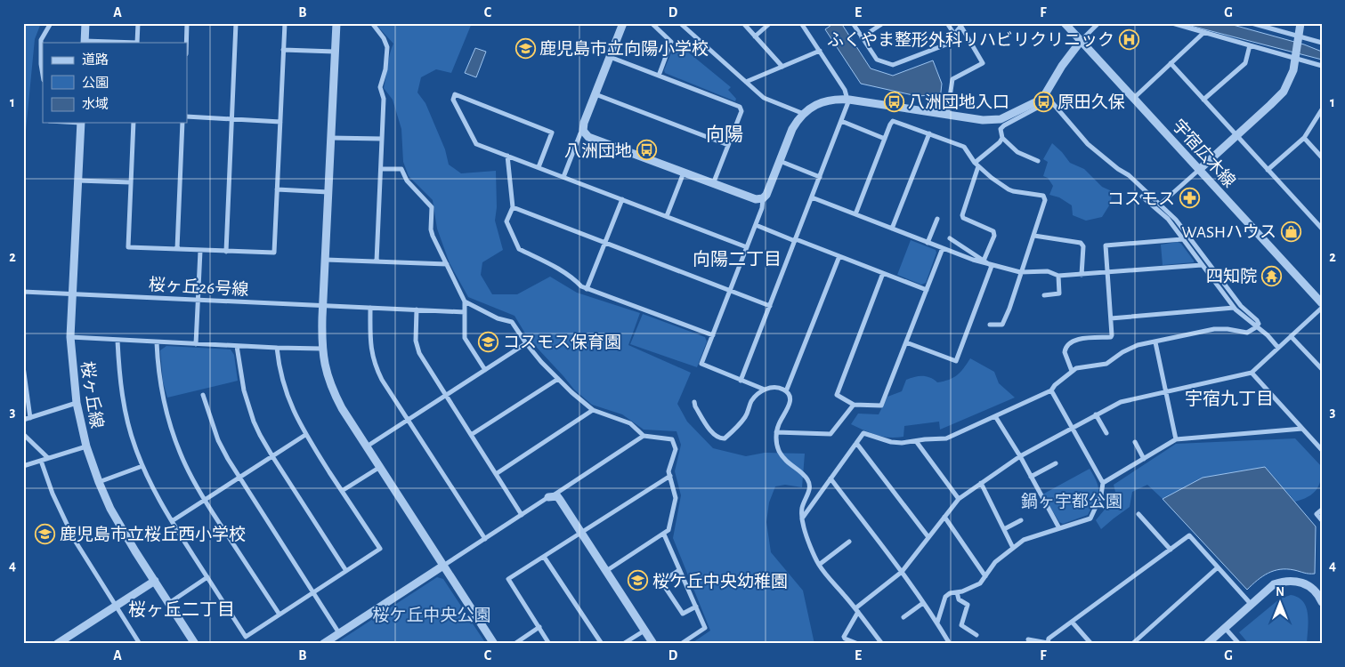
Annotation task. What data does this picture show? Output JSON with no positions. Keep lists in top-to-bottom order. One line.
{"streets":{"street":["宇宿広木線","桜ヶ丘26号線","桜ヶ丘線"]},"crossings":[["桜ヶ丘26号線","桜ヶ丘線"]],"districts":["向陽","向陽二丁目","宇宿九丁目","桜ヶ丘二丁目"],"parks":["鍋ヶ宇都公園","桜ケ丘中央公園"],"places":{"hospital":["ふくやま整形外科リハビリクリニック"],"school or university":["鹿児島市立向陽小学校","コスモス保育園","鹿児島市立桜丘西小学校","桜ケ丘中央幼稚園"],"bus stop":["八洲団地入口","原田久保","八洲団地"],"pharmacy":["コスモス"],"shop":["WASHハウス"],"temple":["四知院"]},"legend":["道路","公園","水域"],"north":"top","grid":{"columns":["A","B","C","D","E","F","G"],"rows":["1","2","3","4"]}}
